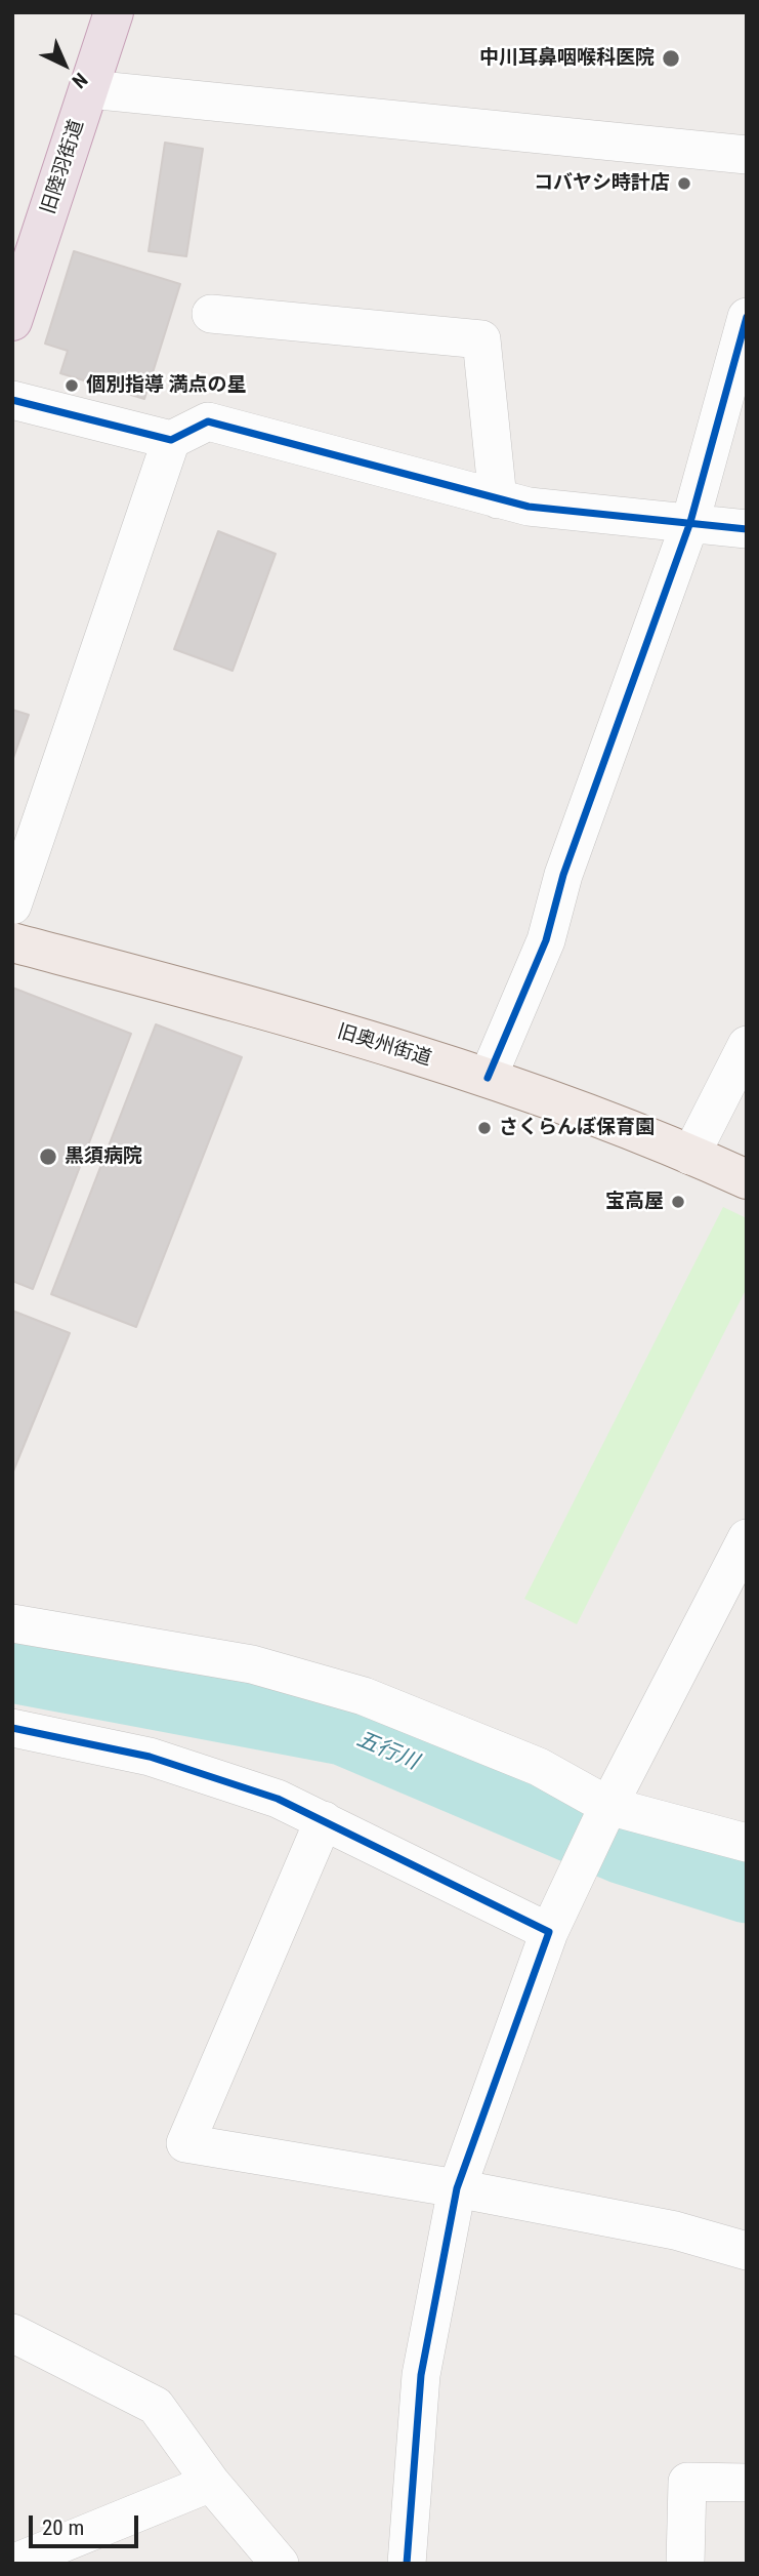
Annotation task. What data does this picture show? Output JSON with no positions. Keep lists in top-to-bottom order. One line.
{"streets":{"highway":["旧陸羽街道"],"main road":["旧奥州街道"]},"water":["五行川"],"places":["中川耳鼻咽喉科医院","コバヤシ時計店","個別指導 満点の星","さくらんぼ保育園","黒須病院","宝高屋"],"scale_bar":"20 m","north":"bottom right"}
